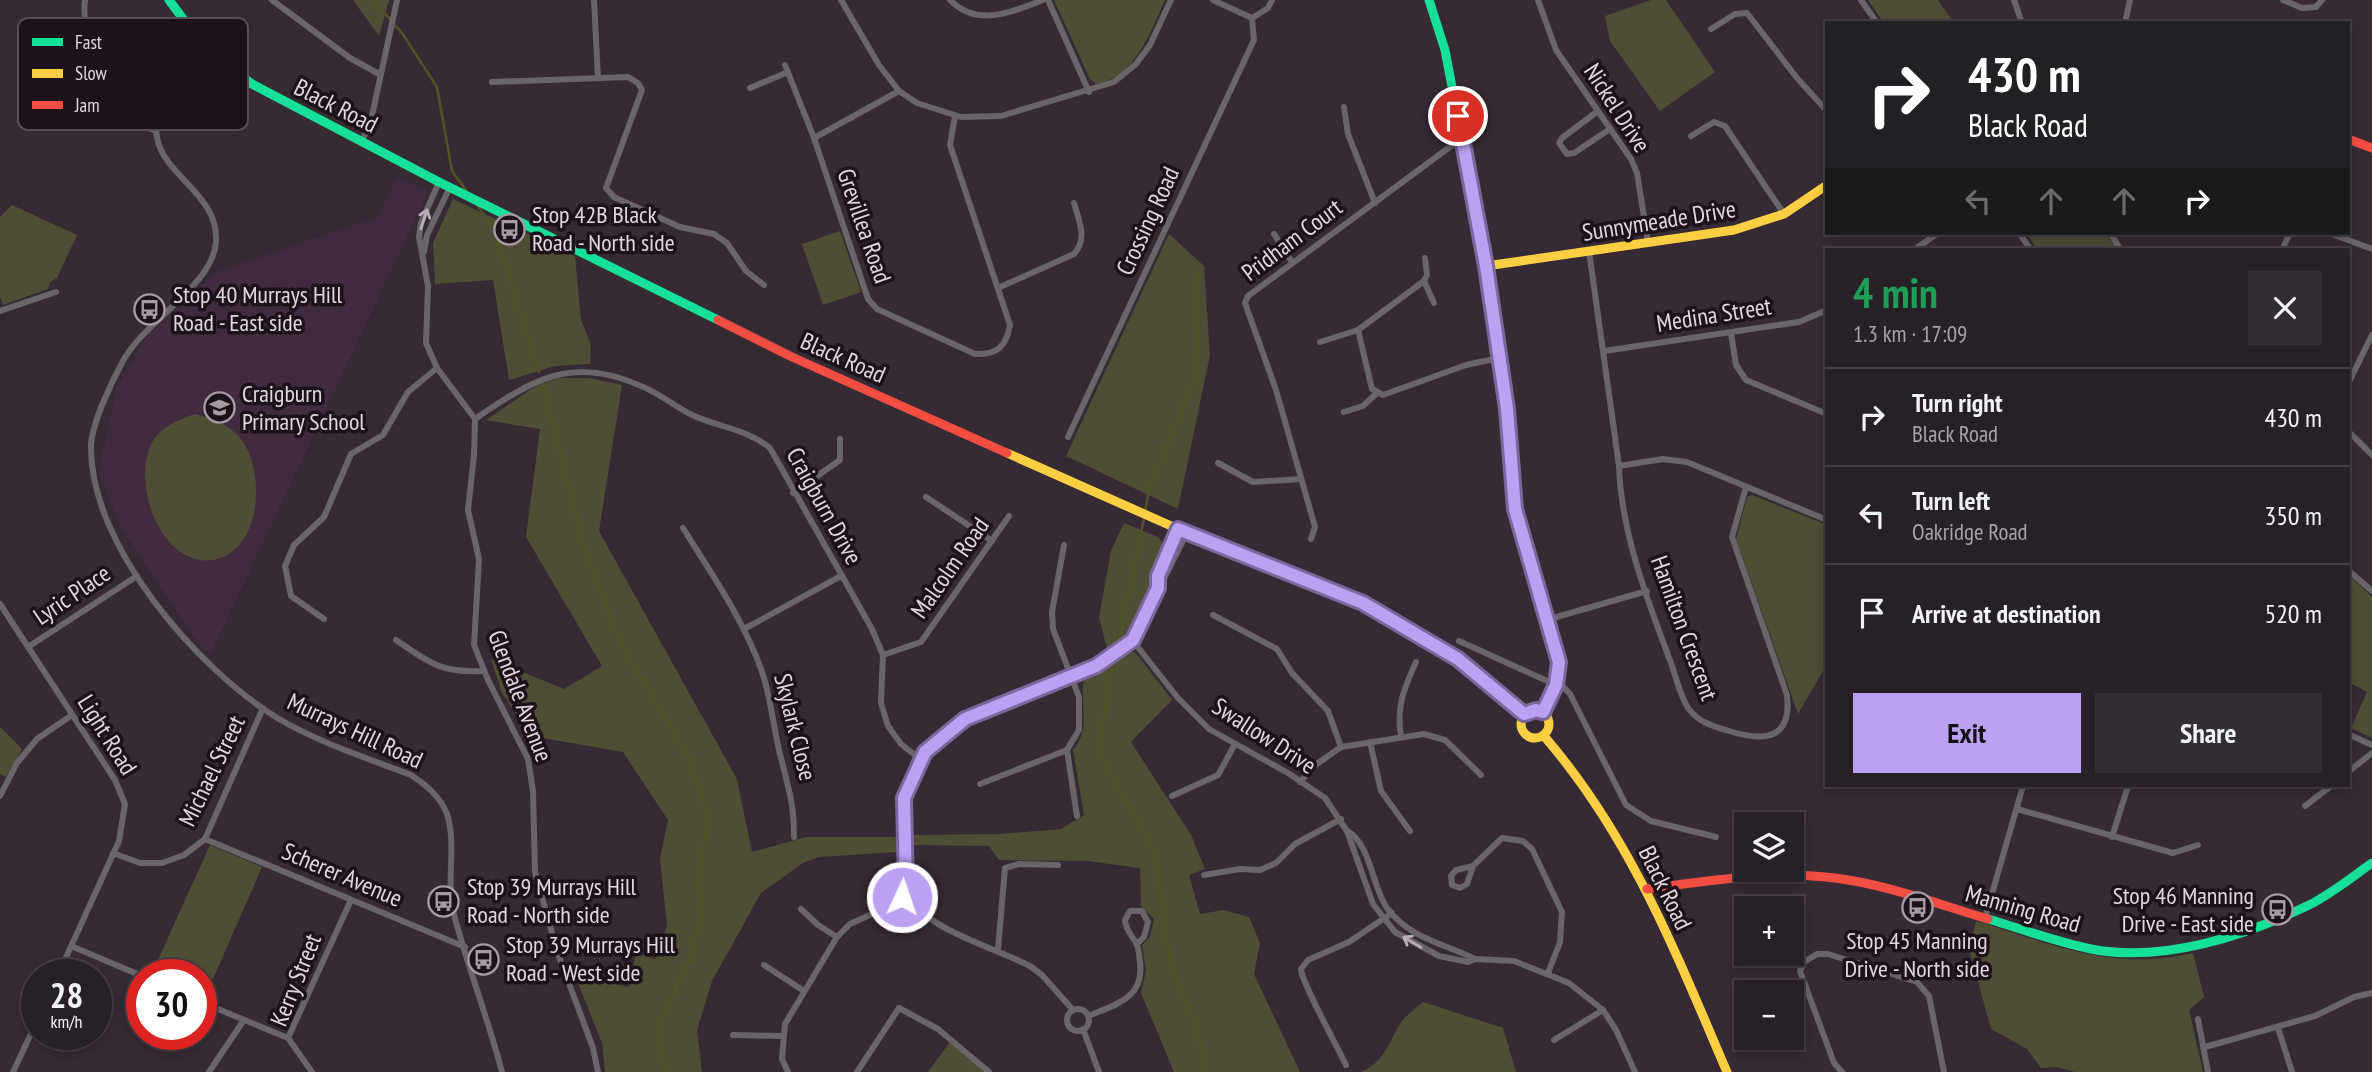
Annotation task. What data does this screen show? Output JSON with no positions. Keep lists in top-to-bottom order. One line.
{"streets":{"main road":["Black Road","Sunnymeade Drive","Manning Road"],"street":["Nickel Drive","Crossing Road","Grevillea Road","Pridham Court","Medina Street","Craigburn Drive","Malcolm Road","Lyric Place","Hamilton Crescent","Glendale Avenue","Skylark Close","Murrays Hill Road","Light Road","Swallow Drive","Michael Street","Scherer Avenue","Kerry Street"]},"crossings":[["Black Road","Manning Road"],["Nickel Drive","Sunnymeade Drive"],["Sunnymeade Drive","Hamilton Crescent"],["Medina Street","Hamilton Crescent"],["Craigburn Drive","Malcolm Road"],["Craigburn Drive","Glendale Avenue"],["Lyric Place","Murrays Hill Road"],["Lyric Place","Light Road"],["Murrays Hill Road","Michael Street"],["Murrays Hill Road","Scherer Avenue"],["Light Road","Michael Street"],["Michael Street","Scherer Avenue"],["Scherer Avenue","Kerry Street"]],"places":{"bus stop":["Stop 42B Black Road - North side","Stop 40 Murrays Hill Road - East side","Stop 39 Murrays Hill Road - North side","Stop 45 Manning Drive - North side","Stop 46 Manning Drive - East side","Stop 39 Murrays Hill Road - West side"],"school or university":["Craigburn Primary School"]},"legend":["Fast","Slow","Jam"],"page":{"turn":["430 m","Black Road"],"heading":["4 min","1.3 km · 17:09"],"list":[{"name":"Turn right","note":"Black Road","value":"430 m"},{"name":"Turn left","note":"Oakridge Road","value":"350 m"},{"name":"Arrive at destination","value":"520 m"}],"buttons":["Exit","Share"],"map_buttons":["+","−"],"speed":"28 km/h","limit":"30"}}
